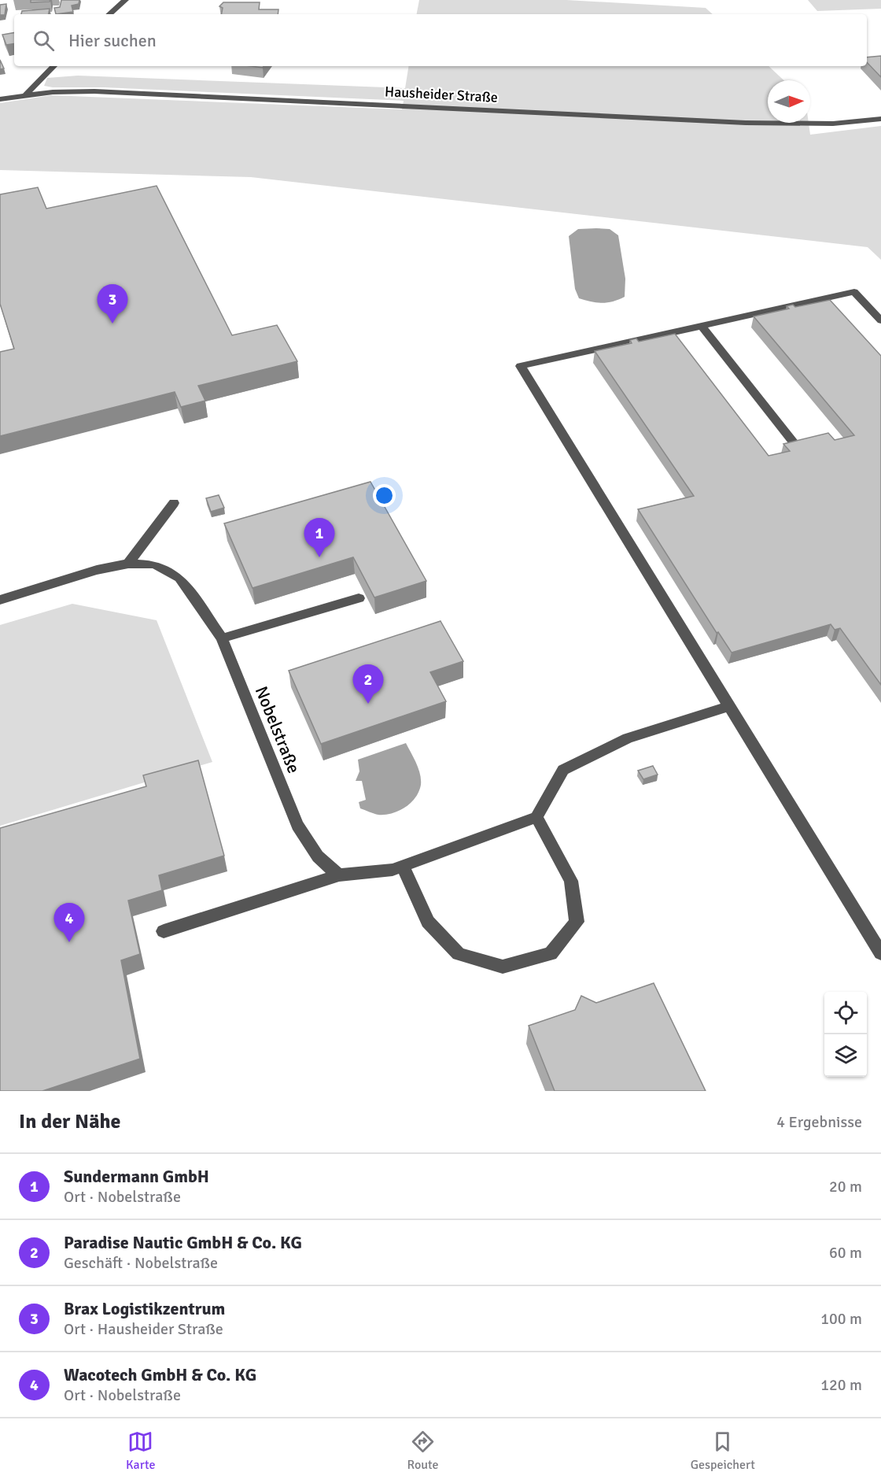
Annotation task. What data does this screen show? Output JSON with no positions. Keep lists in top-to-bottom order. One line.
{"streets":{"street":["Hausheider Straße","Nobelstraße"]},"north":"right","page":{"search":"Hier suchen","pins":["3","1","2","4"],"heading":["In der Nähe","4 Ergebnisse"],"list":[{"mark":"1","name":"Sundermann GmbH","note":"Ort · Nobelstraße","value":"20 m"},{"mark":"2","name":"Paradise Nautic GmbH & Co. KG","note":"Geschäft · Nobelstraße","value":"60 m"},{"mark":"3","name":"Brax Logistikzentrum","note":"Ort · Hausheider Straße","value":"100 m"},{"mark":"4","name":"Wacotech GmbH & Co. KG","note":"Ort · Nobelstraße","value":"120 m"}],"nav":["Karte","Route","Gespeichert"]}}
